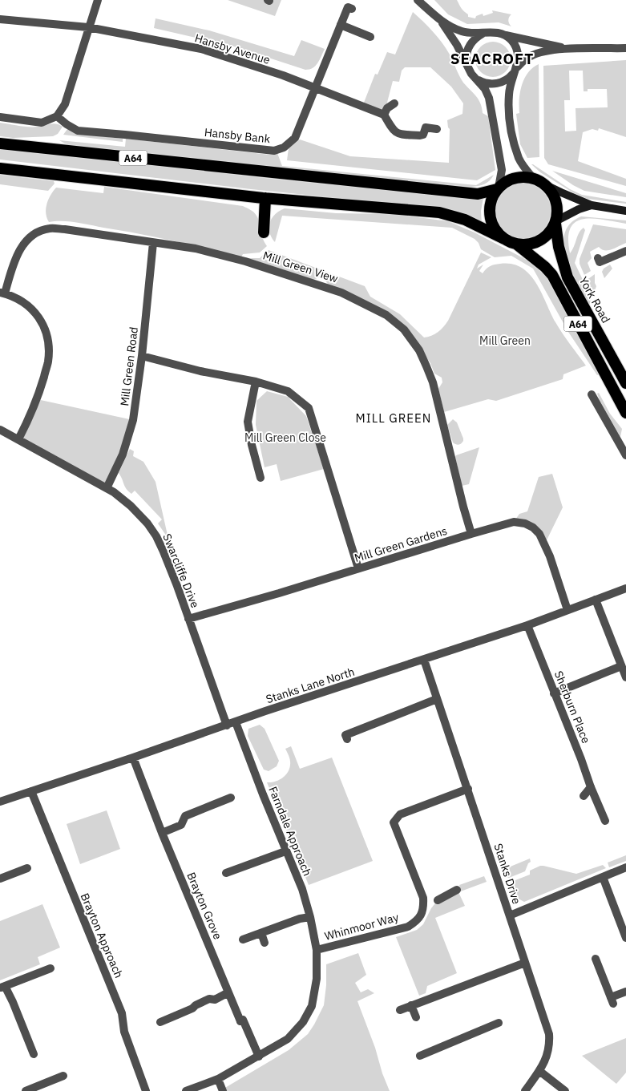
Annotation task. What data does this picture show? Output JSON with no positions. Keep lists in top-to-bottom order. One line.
{"streets":{"highway":["A64","York Road"],"street":["Hansby Avenue","Hansby Bank","Mill Green View","Mill Green Road","Mill Green Gardens","Swarcliffe Drive","Stanks Lane North","Sherburn Place","Farndale Approach","Stanks Drive","Brayton Grove","Whinmoor Way","Brayton Approach"]},"crossings":[["Hansby Avenue","Hansby Bank"],["A64","York Road"],["Mill Green View","Mill Green Road"],["Mill Green View","Mill Green Gardens"],["Mill Green Road","Swarcliffe Drive"],["Mill Green Gardens","Swarcliffe Drive"],["Mill Green Gardens","Stanks Lane North"],["Swarcliffe Drive","Stanks Lane North"],["Stanks Lane North","Sherburn Place"],["Stanks Lane North","Farndale Approach"],["Stanks Lane North","Stanks Drive"],["Stanks Lane North","Brayton Grove"],["Stanks Lane North","Brayton Approach"],["Farndale Approach","Whinmoor Way"],["Stanks Drive","Whinmoor Way"],["Brayton Grove","Whinmoor Way"]],"districts":["SEACROFT","MILL GREEN"],"parks":["Mill Green","Mill Green Close"]}
